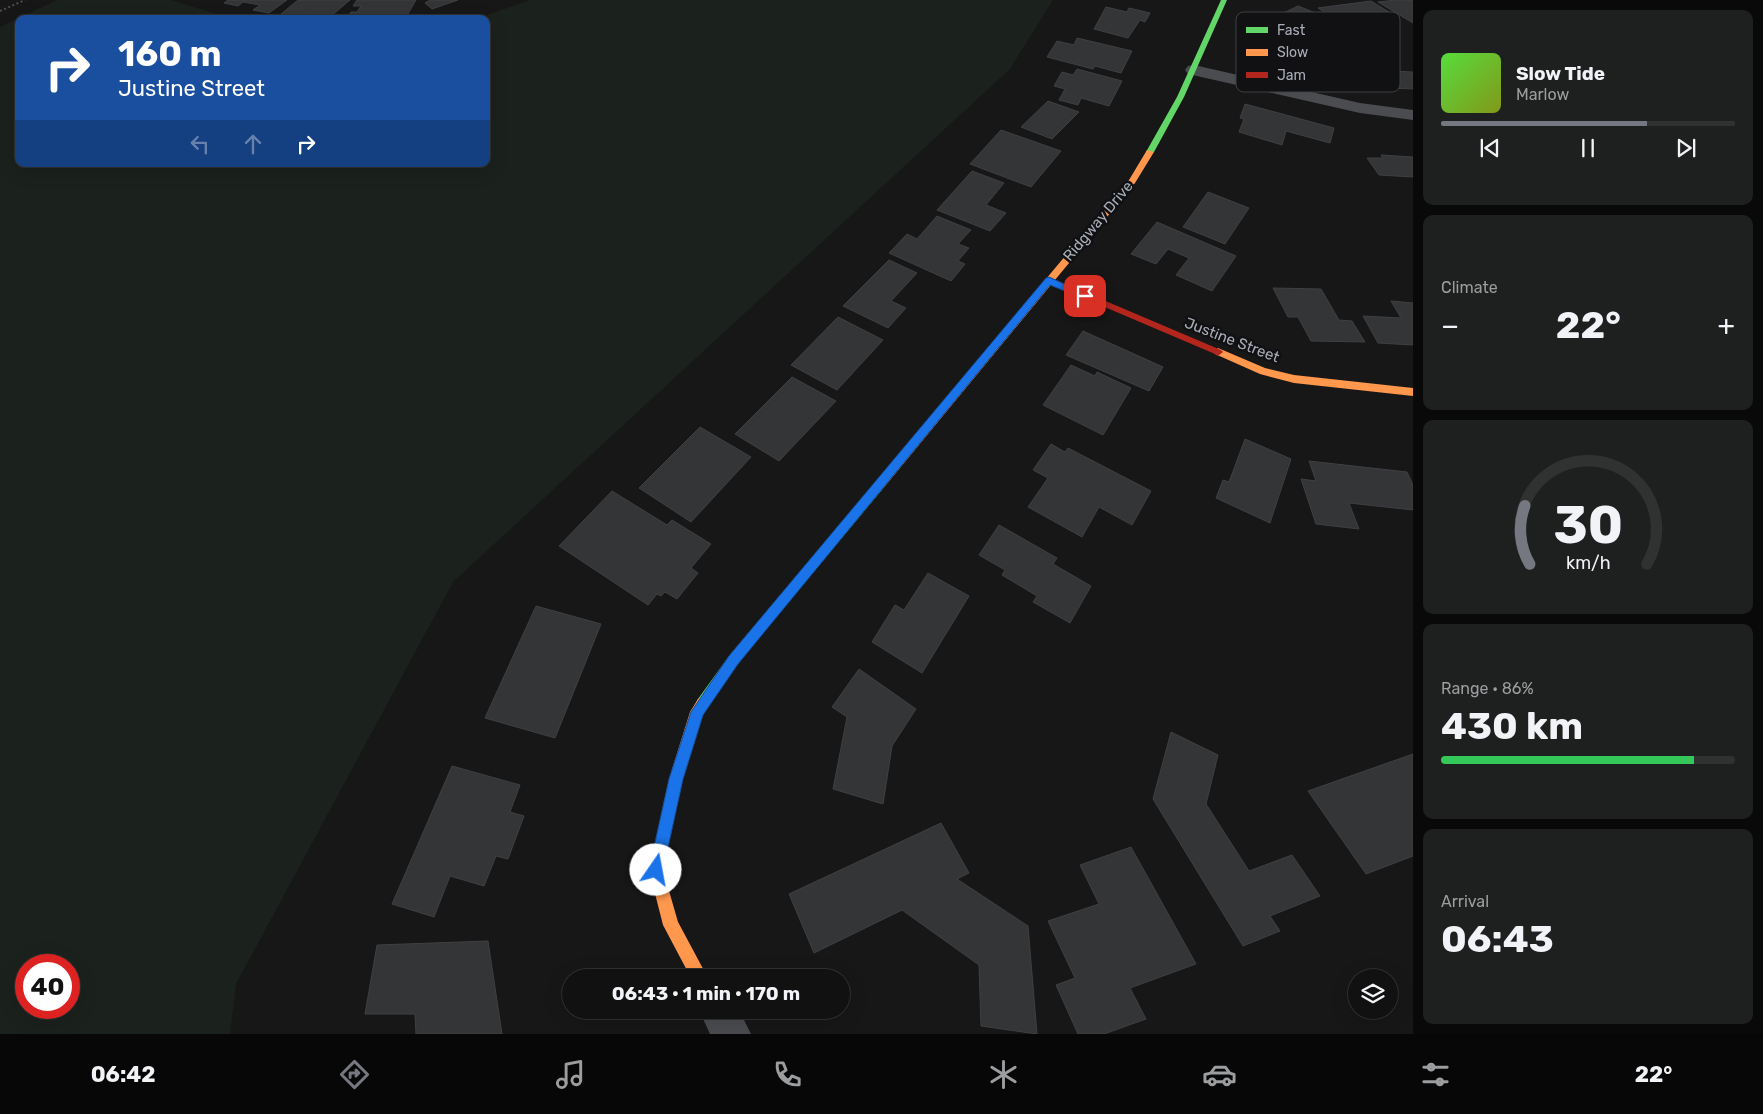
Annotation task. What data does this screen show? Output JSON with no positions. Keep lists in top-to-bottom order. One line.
{"streets":{"street":["Ridgway Drive","Justine Street"]},"crossings":[["Ridgway Drive","Justine Street"]],"legend":["Fast","Slow","Jam"],"page":{"turn":["160 m","Justine Street"],"song":["Slow Tide","Marlow"],"tile":["Climate",["Range · 86%","430 km"],["Arrival","06:43"]],"heat":["−","22°","+"],"limit":"40","trip":"06:43 · 1 min · 170 m","tabs":["06:42","22°"],"gauge":["30","km/h"]}}
